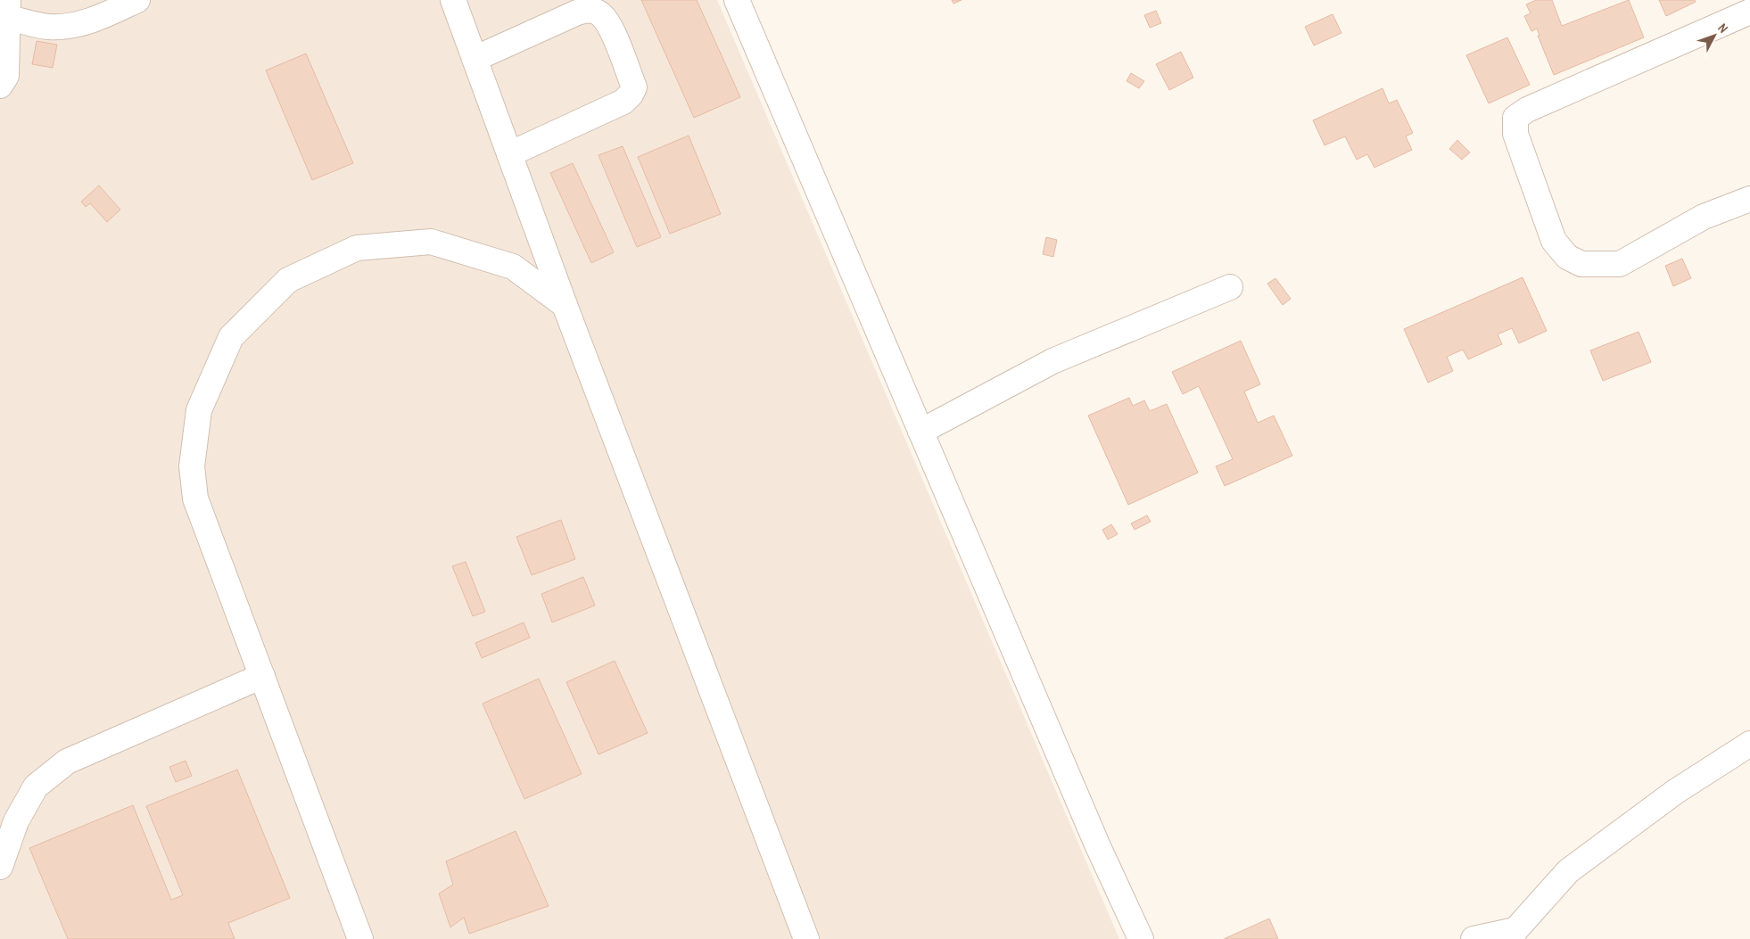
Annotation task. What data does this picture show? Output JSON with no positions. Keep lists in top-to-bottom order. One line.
{"north":"top right"}
